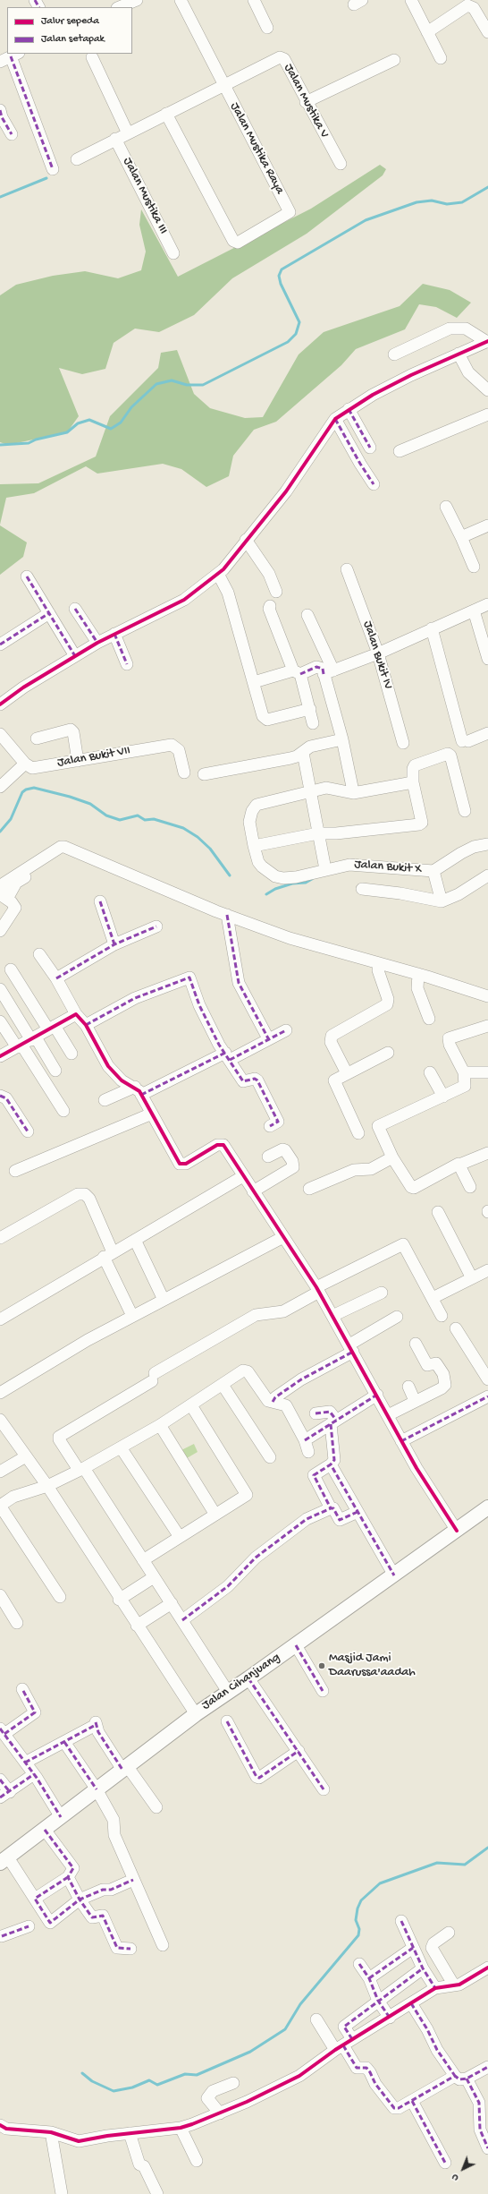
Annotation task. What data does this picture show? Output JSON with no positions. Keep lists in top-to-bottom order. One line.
{"streets":{"main road":["Jalan Cihanjuang"],"street":["Jalan Mustika V","Jalan Mustika Raya","Jalan Mustika III","Jalan Bukit IV","Jalan Bukit VII","Jalan Bukit X"]},"crossings":[["Jalan Mustika V","Jalan Mustika Raya"]],"places":["Masjid Jami Daarussa'aadah"],"legend":["Jalur sepeda","Jalan setapak"],"north":"bottom left"}
